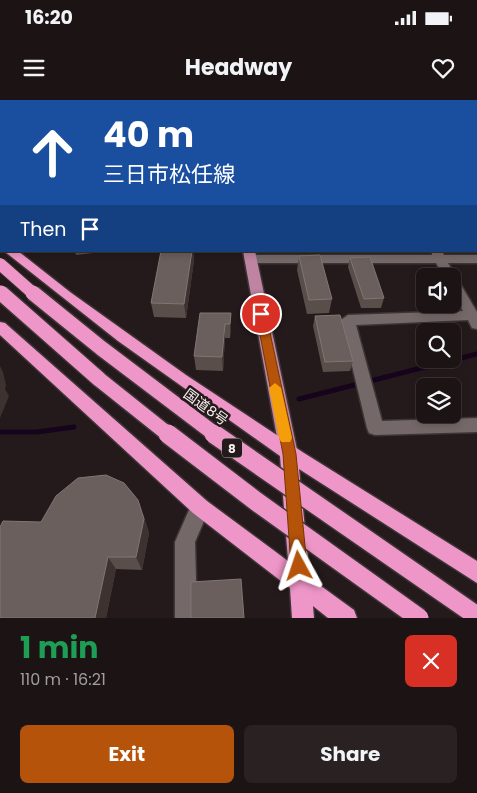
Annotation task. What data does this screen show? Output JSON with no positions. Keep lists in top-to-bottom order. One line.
{"streets":{"highway":["国道8号","8"]},"page":{"status":"16:20","header":"Headway","turn":["40 m","三日市松任線"],"then":"Then","heading":["1 min","110 m · 16:21"],"buttons":["Exit","Share"]}}
